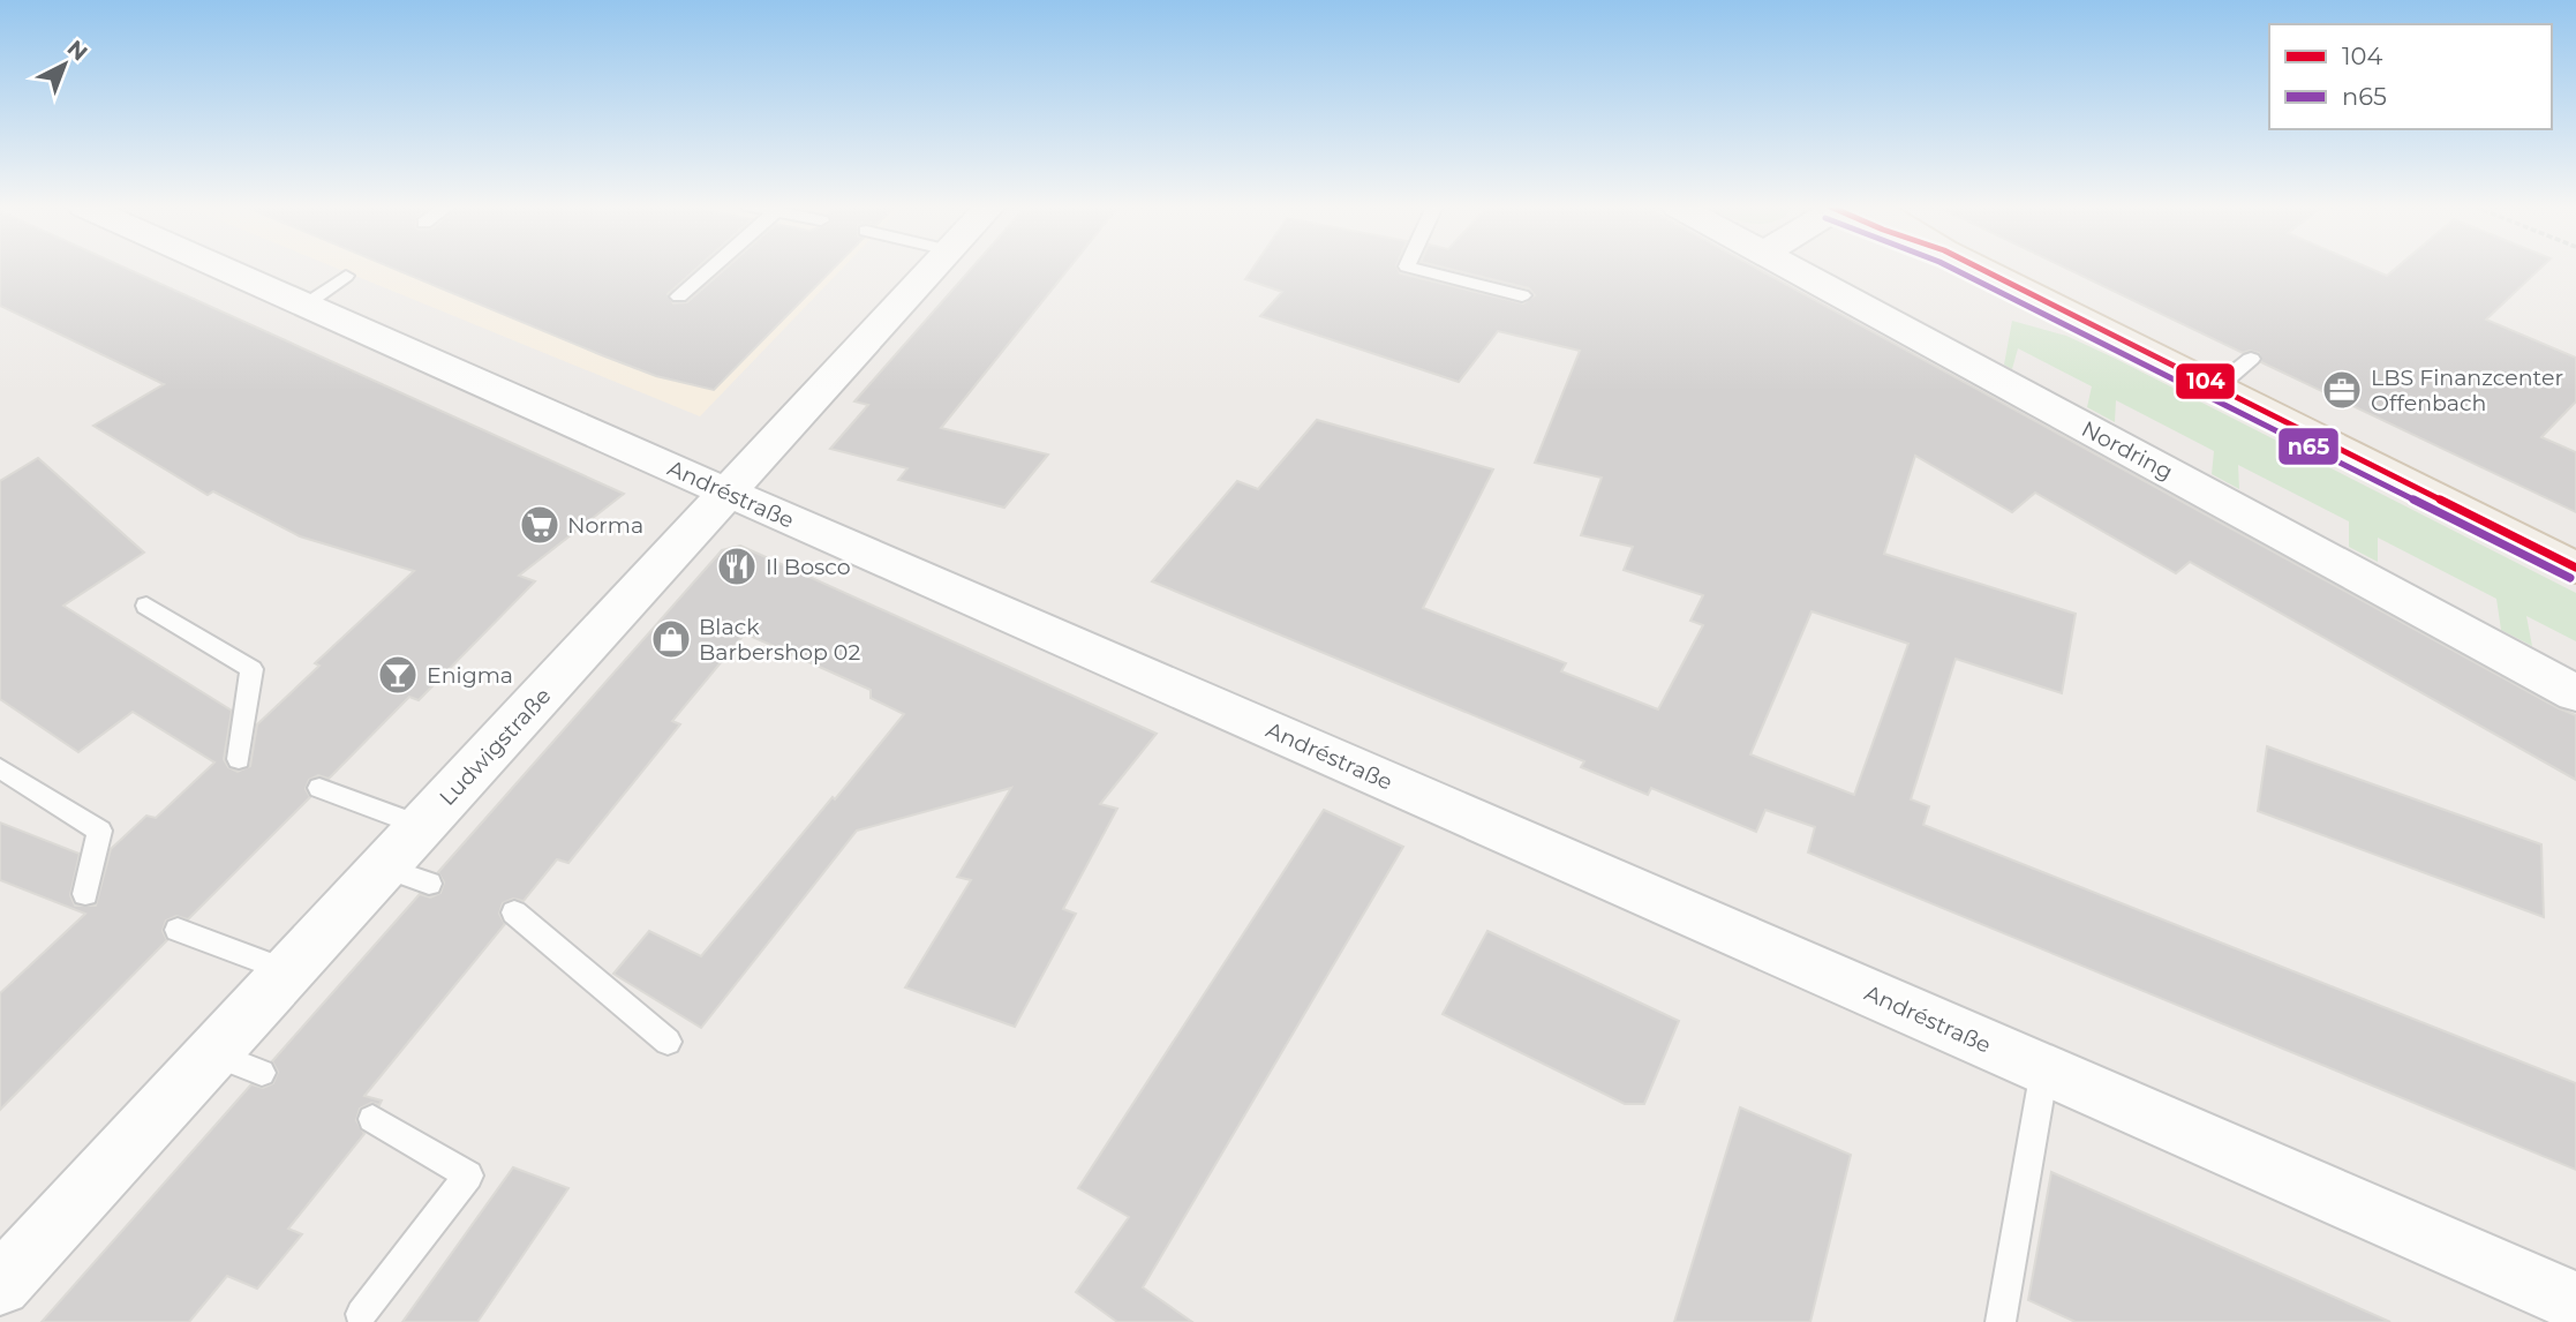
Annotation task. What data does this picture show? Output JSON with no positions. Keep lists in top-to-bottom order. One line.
{"streets":{"street":["Nordring","Andréstraße","Ludwigstraße"]},"crossings":[["Andréstraße","Ludwigstraße"]],"places":{"office":["LBS Finanzcenter Offenbach"],"supermarket":["Norma"],"restaurant":["Il Bosco"],"shop":["Black Barbershop 02"],"bar":["Enigma"]},"lines":["transit line 104","transit line n65"],"legend":["104","n65"],"north":"top right"}
